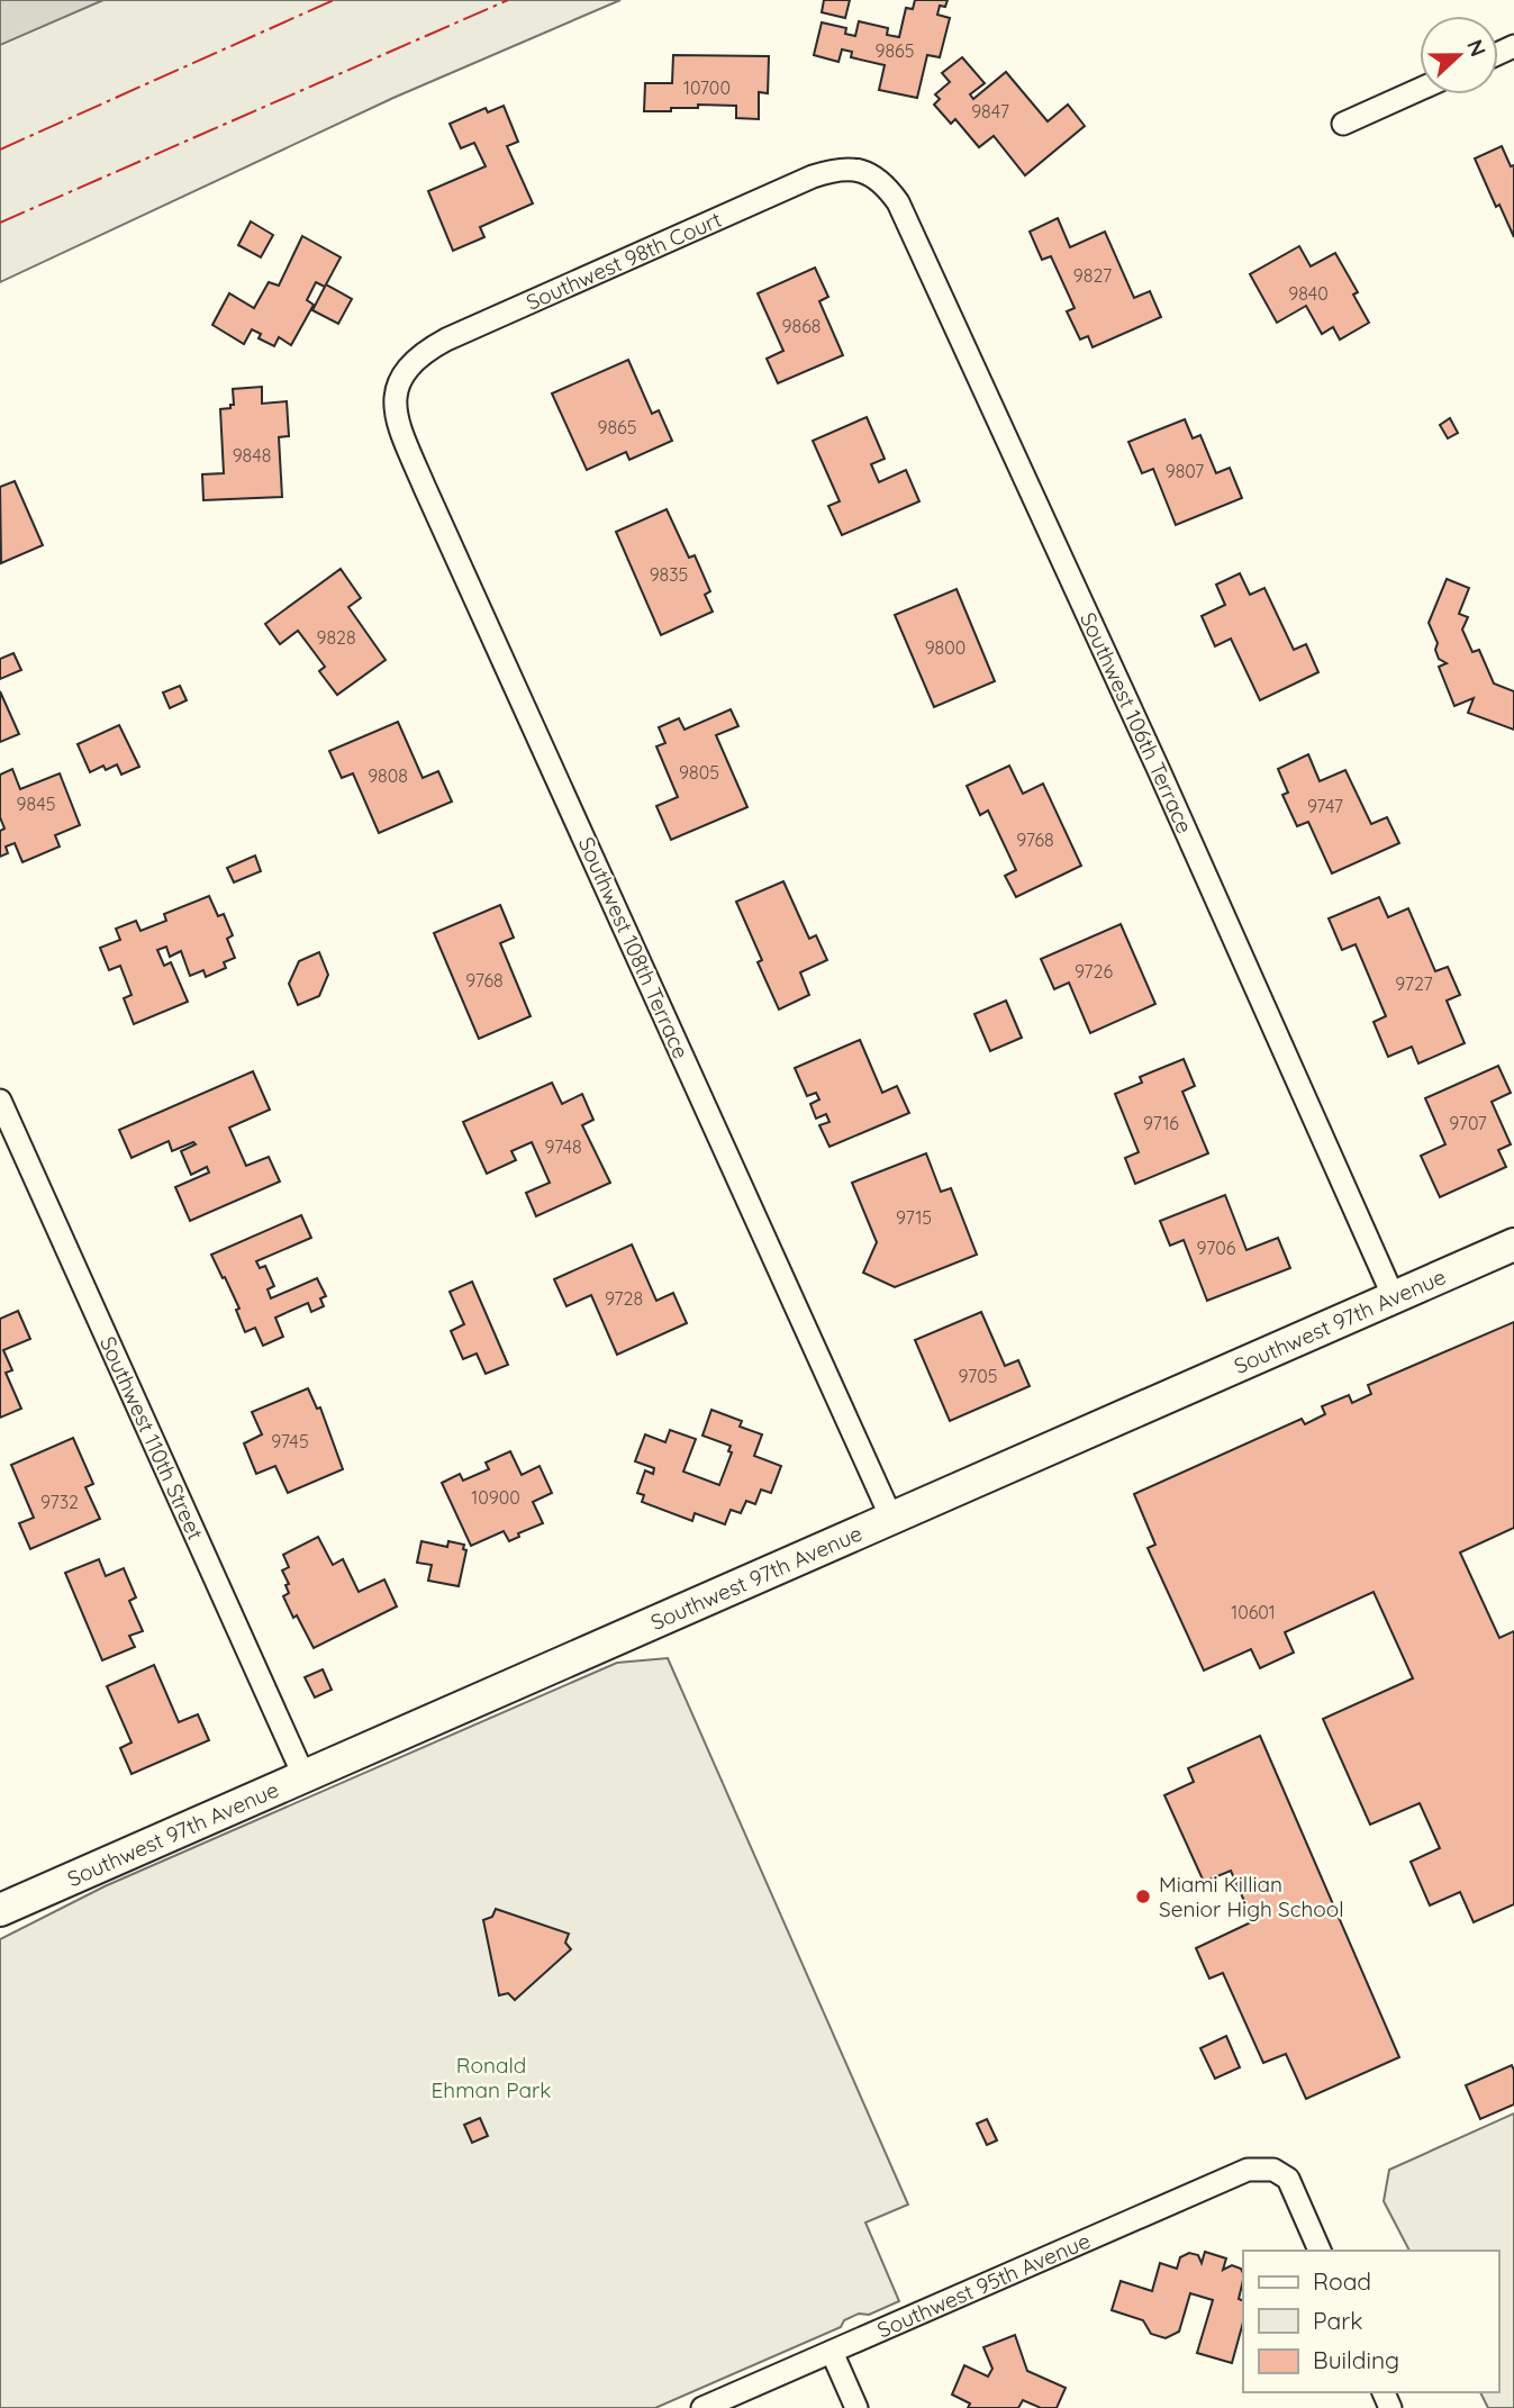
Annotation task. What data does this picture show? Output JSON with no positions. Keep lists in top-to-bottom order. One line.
{"streets":{"street":["Southwest 98th Court","Southwest 106th Terrace","Southwest 108th Terrace","Southwest 97th Avenue","Southwest 110th Street","Southwest 95th Avenue"]},"crossings":[["Southwest 98th Court","Southwest 106th Terrace"],["Southwest 98th Court","Southwest 108th Terrace"],["Southwest 106th Terrace","Southwest 97th Avenue"],["Southwest 108th Terrace","Southwest 97th Avenue"],["Southwest 97th Avenue","Southwest 110th Street"]],"parks":["Ronald Ehman Park"],"places":["Miami Killian Senior High School"],"house_numbers":["9865","10700","9847","9827","9840","9868","9865","9848","9807","9835","9828","9800","9805","9808","9845","9747","9768","9726","9768","9727","9716","9707","9748","9715","9706","9728","9705","9745","10900","9732","10601"],"legend":["Road","Park","Building"],"north":"right"}
